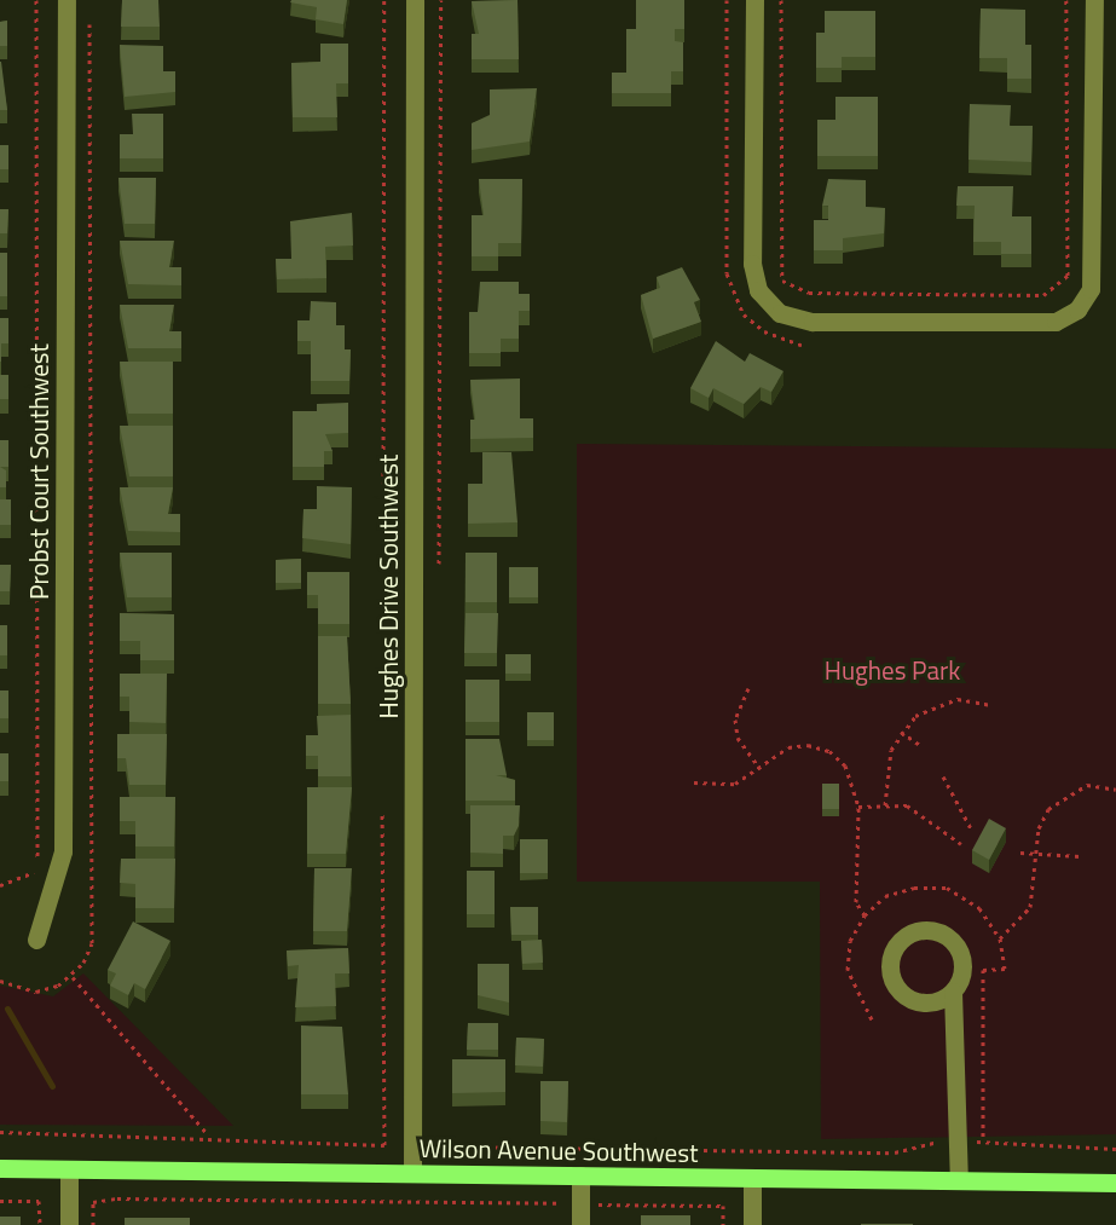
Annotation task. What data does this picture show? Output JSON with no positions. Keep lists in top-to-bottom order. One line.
{"streets":{"main road":["Wilson Avenue Southwest"],"street":["Probst Court Southwest","Hughes Drive Southwest"]},"crossings":[["Hughes Drive Southwest","Wilson Avenue Southwest"]],"parks":["Hughes Park"]}
